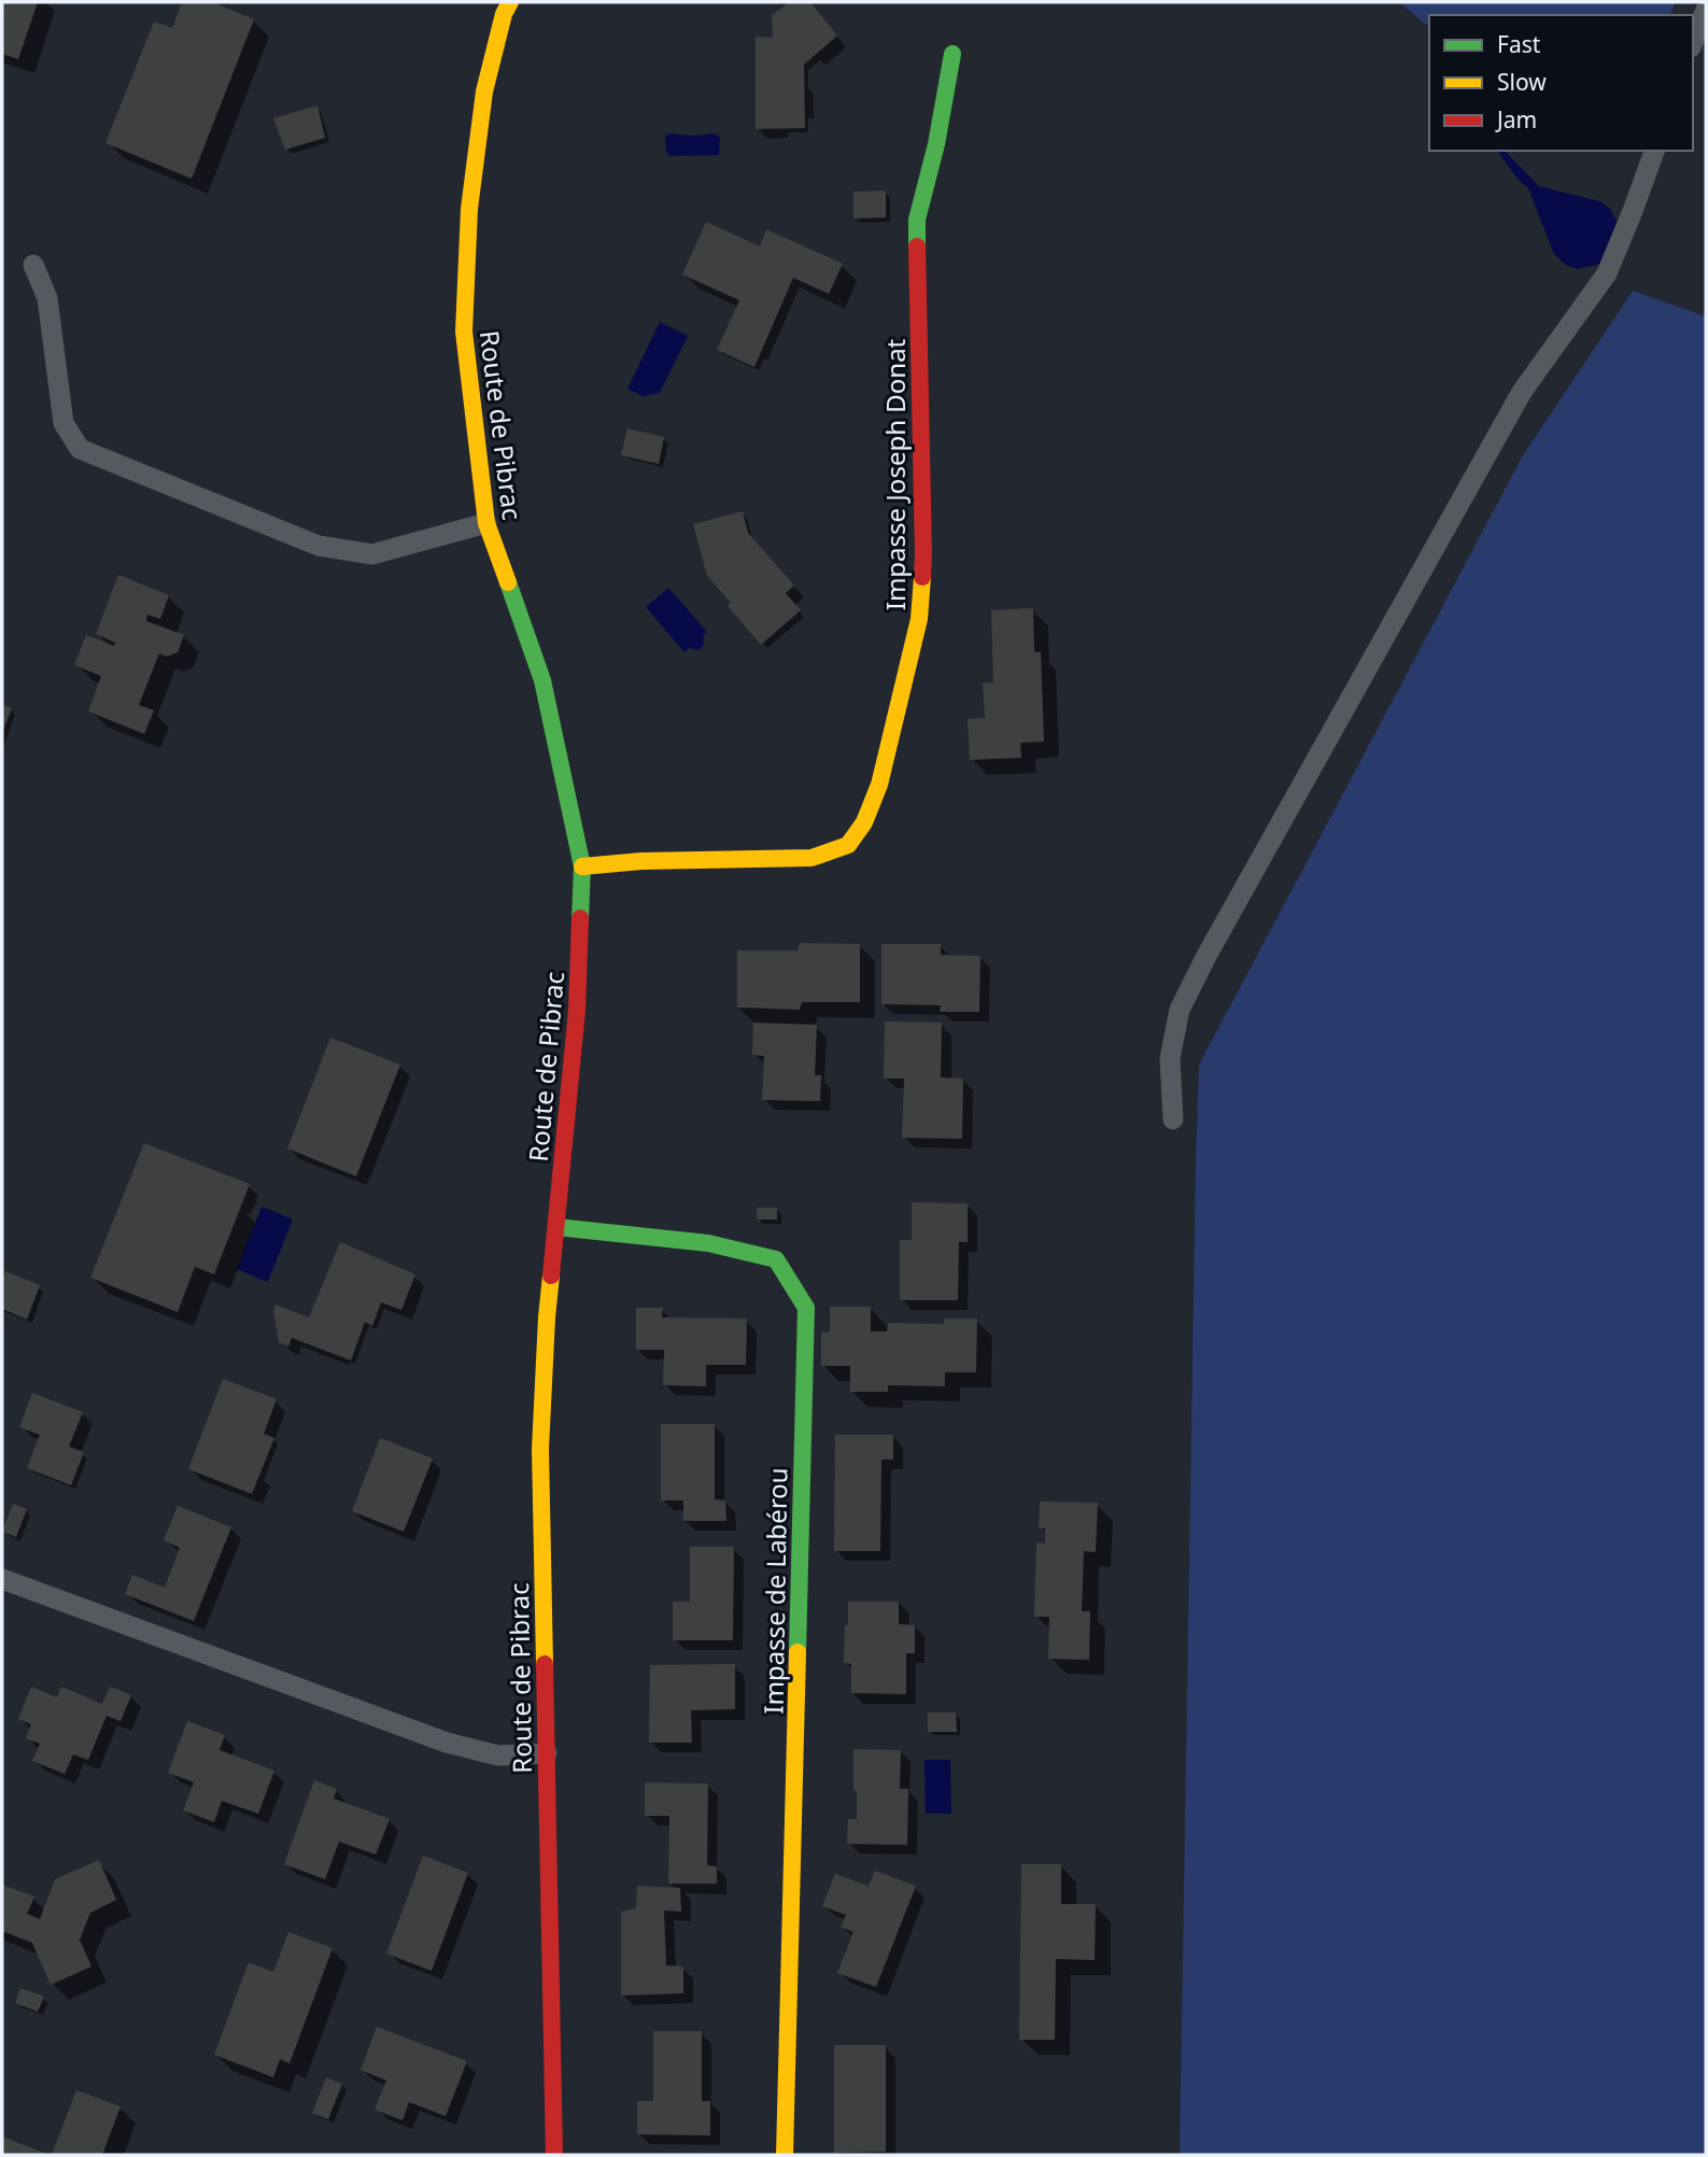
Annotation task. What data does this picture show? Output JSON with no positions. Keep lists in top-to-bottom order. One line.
{"streets":{"street":["Route de Pibrac","Impasse Joseph Donat","Impasse de Labérou"]},"crossings":[["Route de Pibrac","Impasse Joseph Donat"],["Route de Pibrac","Impasse de Labérou"]],"legend":["Fast","Slow","Jam"]}
